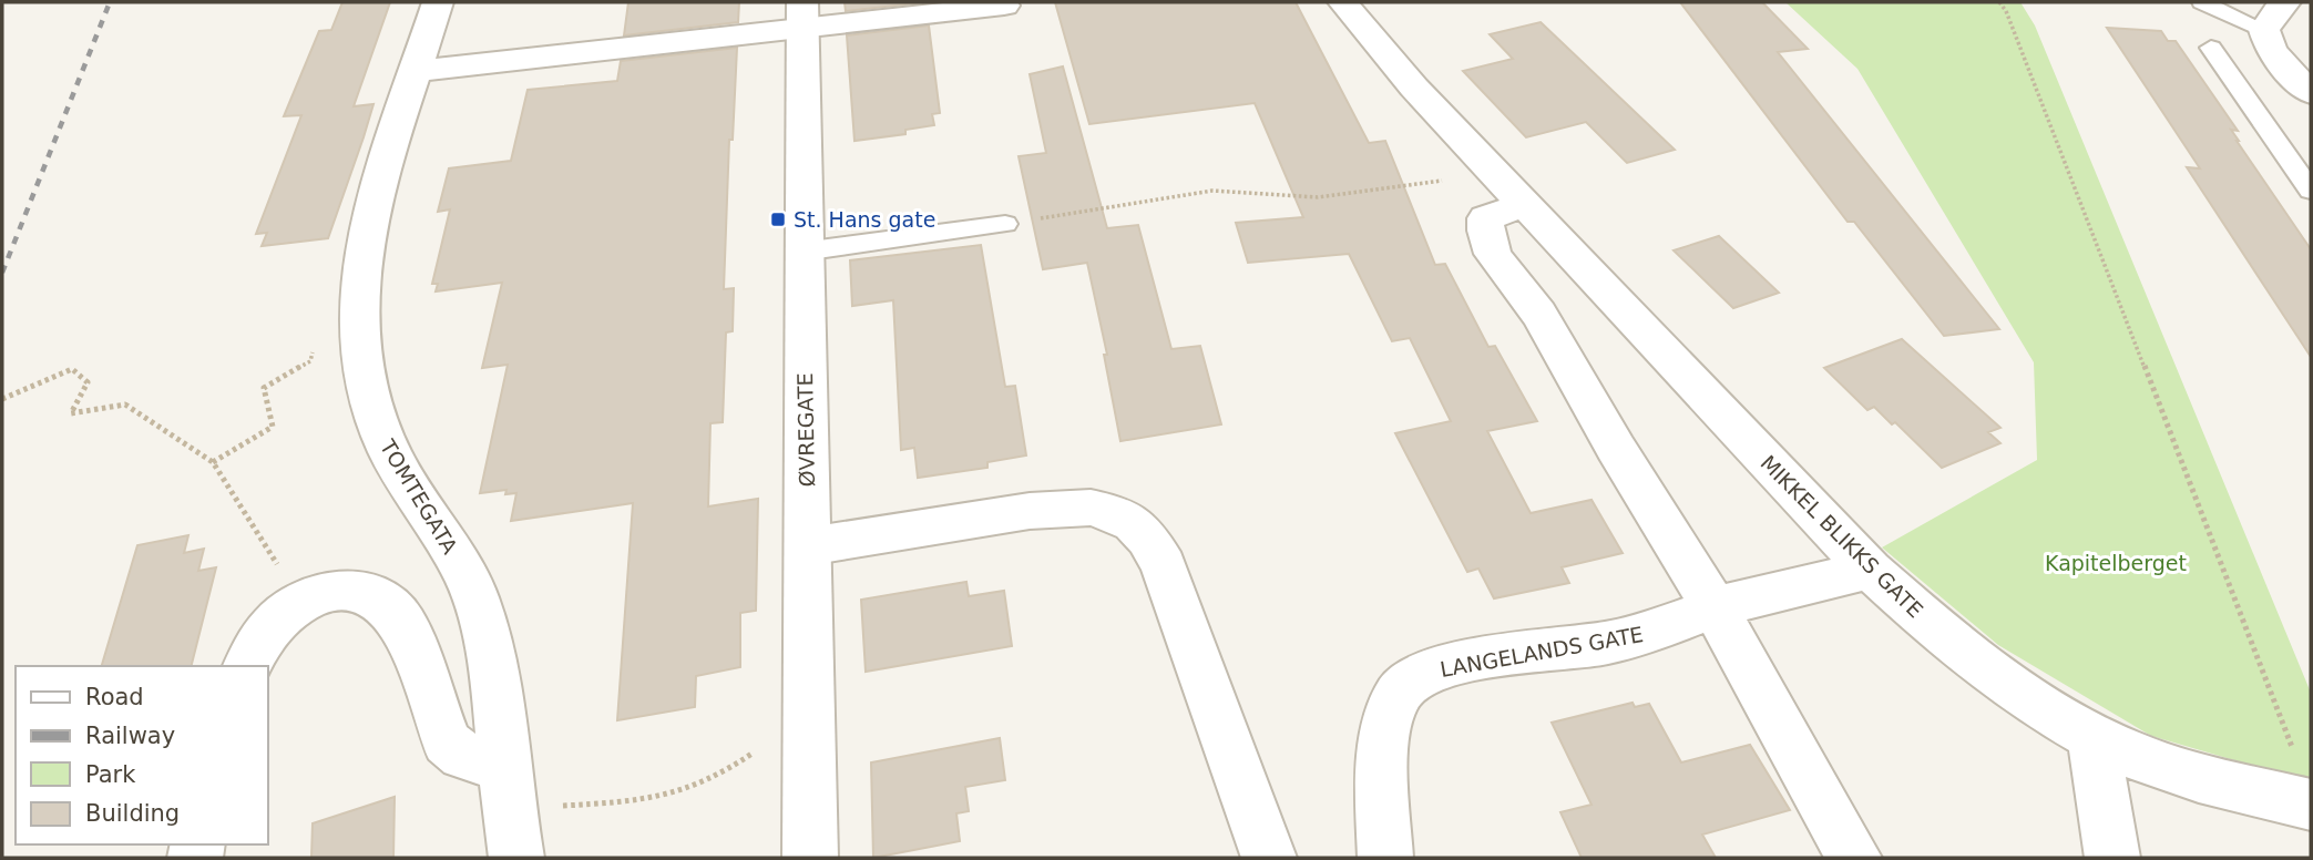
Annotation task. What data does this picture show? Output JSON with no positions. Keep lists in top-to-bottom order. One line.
{"streets":{"street":["ØVREGATE","TOMTEGATA","MIKKEL BLIKKS GATE","LANGELANDS GATE"]},"crossings":[["MIKKEL BLIKKS GATE","LANGELANDS GATE"]],"parks":["Kapitelberget"],"places":{"transit":["St. Hans gate"]},"legend":["Road","Railway","Park","Building"]}
